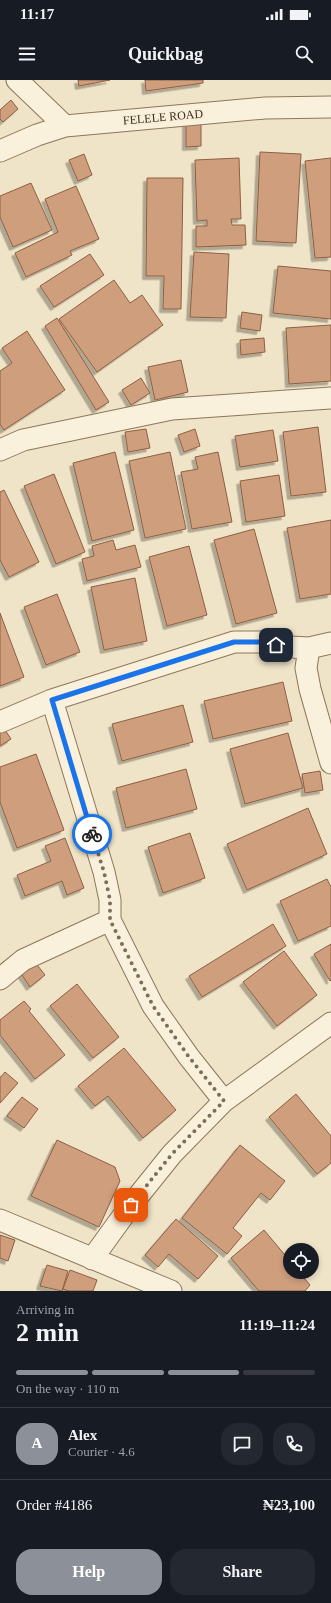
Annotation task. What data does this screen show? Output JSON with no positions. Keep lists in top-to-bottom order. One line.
{"streets":{"street":["FELELE ROAD"]},"page":{"status":"11:17","header":"Quickbag","heading":["2 min","Arriving in","11:19–11:24"],"panel":["Alex","Courier · 4.6","Order #4186","₦23,100"],"bar":"On the way · 110 m","round":"A","buttons":["Help","Share"]}}
